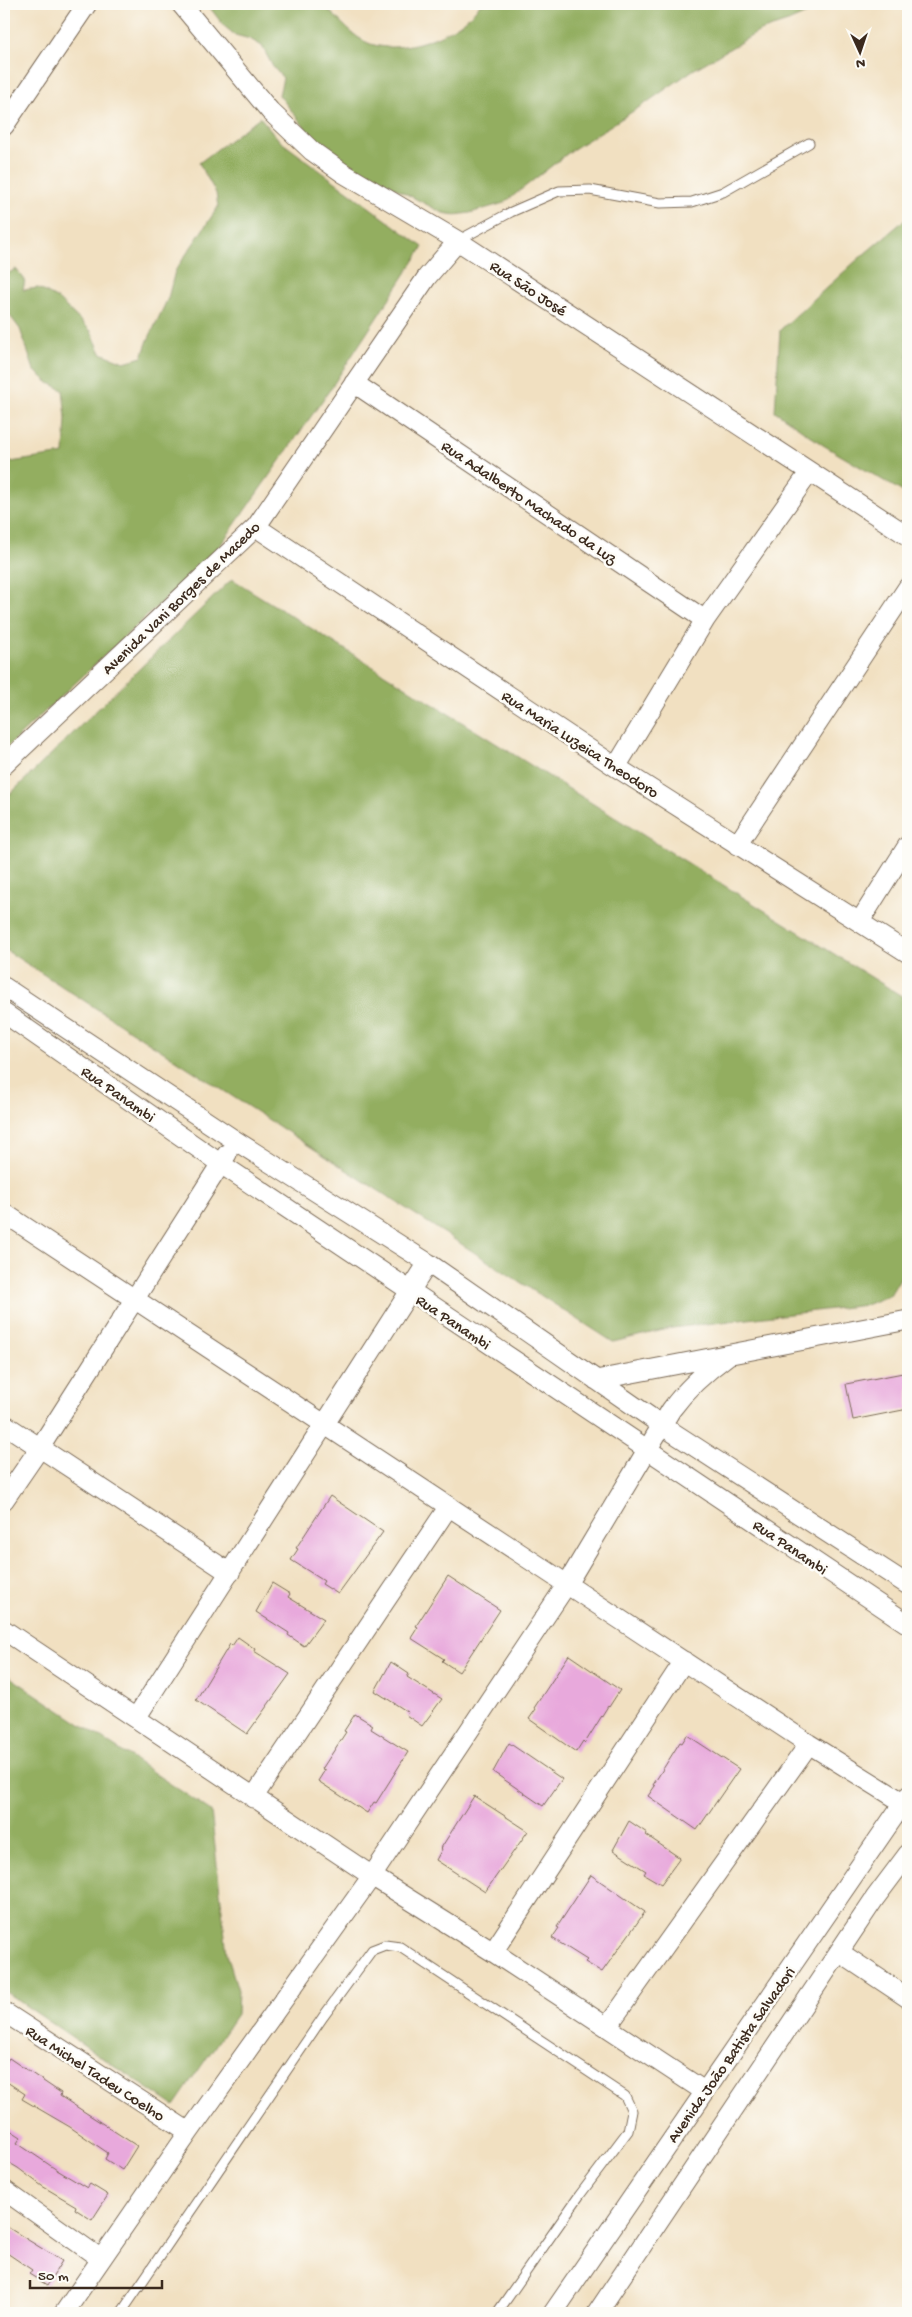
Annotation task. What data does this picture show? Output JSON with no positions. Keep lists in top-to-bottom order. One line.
{"streets":{"street":["Rua São José","Rua Adalberto Machado da Luz","Avenida Vani Borges de Macedo","Rua Maria Luzeica Theodoro","Rua Panambi","Avenida João Batista Salvadori","Rua Michel Tadeu Coelho"]},"crossings":[["Rua São José","Avenida Vani Borges de Macedo"],["Rua Adalberto Machado da Luz","Avenida Vani Borges de Macedo"],["Avenida Vani Borges de Macedo","Rua Maria Luzeica Theodoro"]],"scale_bar":"50 m","north":"bottom"}
